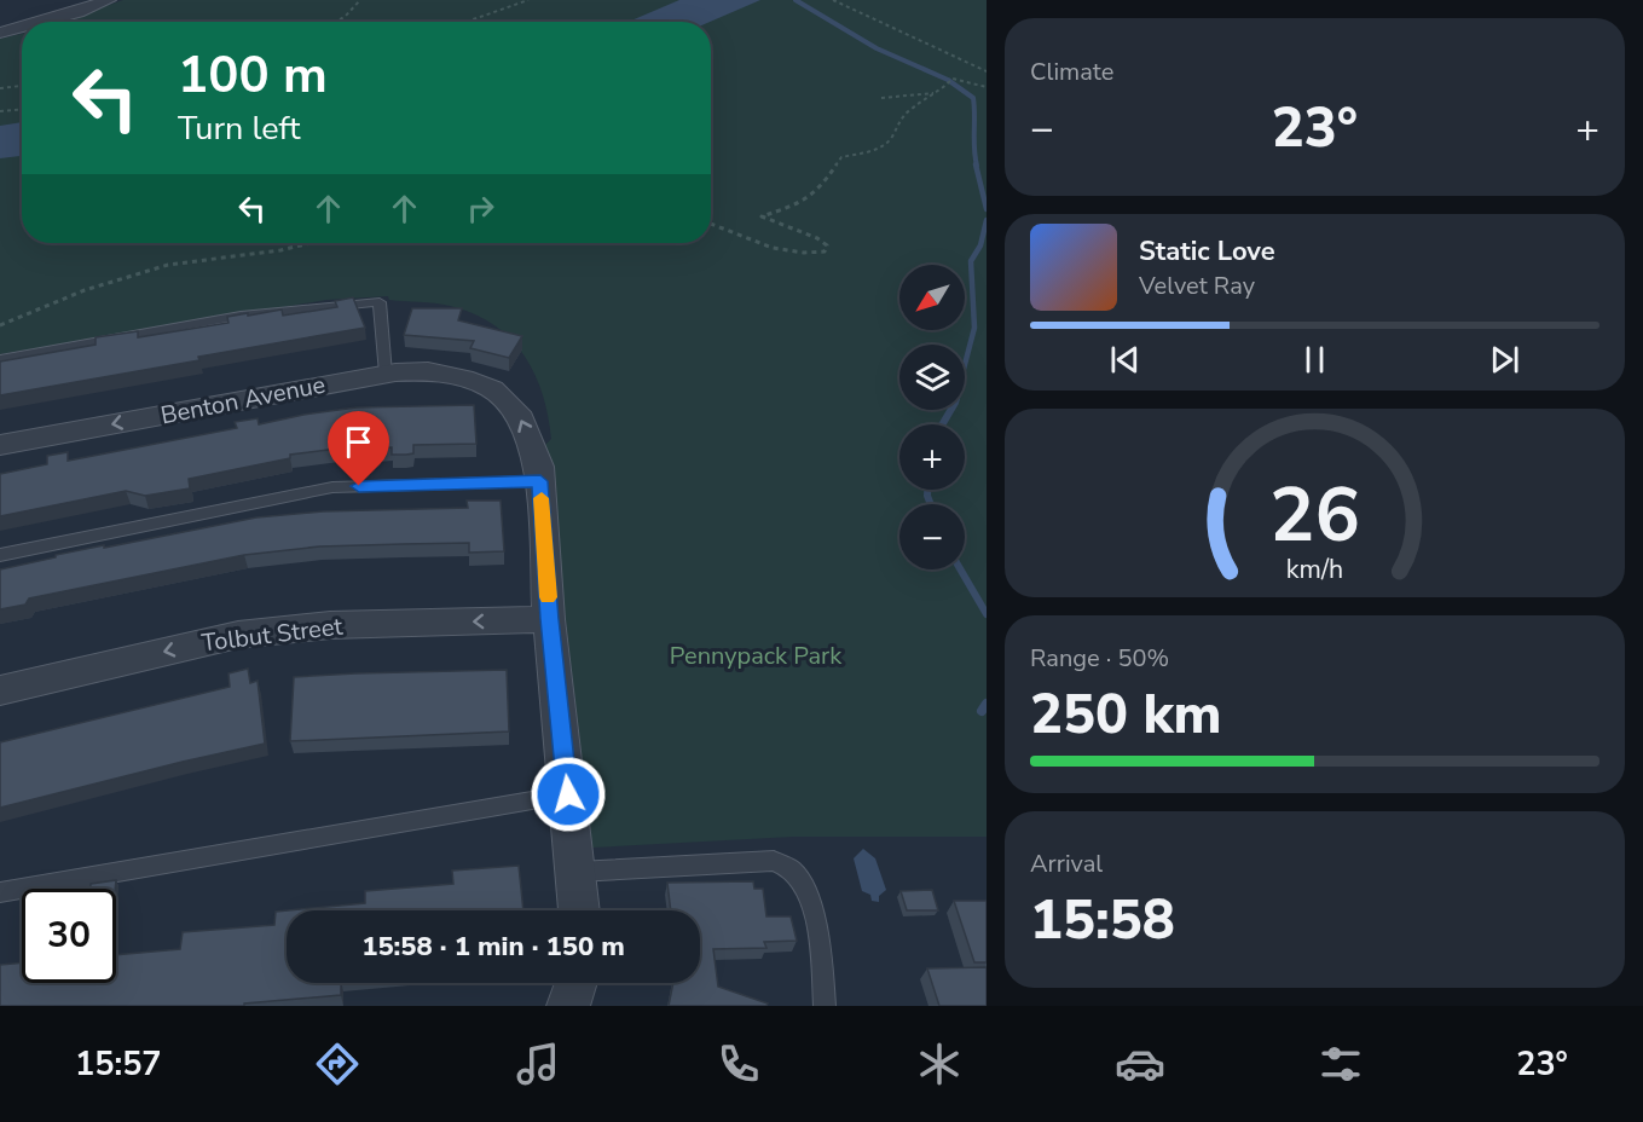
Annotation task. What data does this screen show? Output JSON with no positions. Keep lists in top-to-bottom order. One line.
{"streets":{"street":["Benton Avenue","Tolbut Street"]},"crossings":[["Benton Avenue","Tolbut Street"]],"one_way":["Benton Avenue","Tolbut Street"],"parks":["Pennypack Park"],"north":"bottom left","page":{"tile":["Climate",["Range · 50%","250 km"],["Arrival","15:58"]],"turn":["100 m","Turn left"],"heat":["−","23°","+"],"song":["Static Love","Velvet Ray"],"map_buttons":["+","−"],"limit":"30","trip":"15:58 · 1 min · 150 m","tabs":["15:57","23°"],"gauge":["26","km/h"]}}
